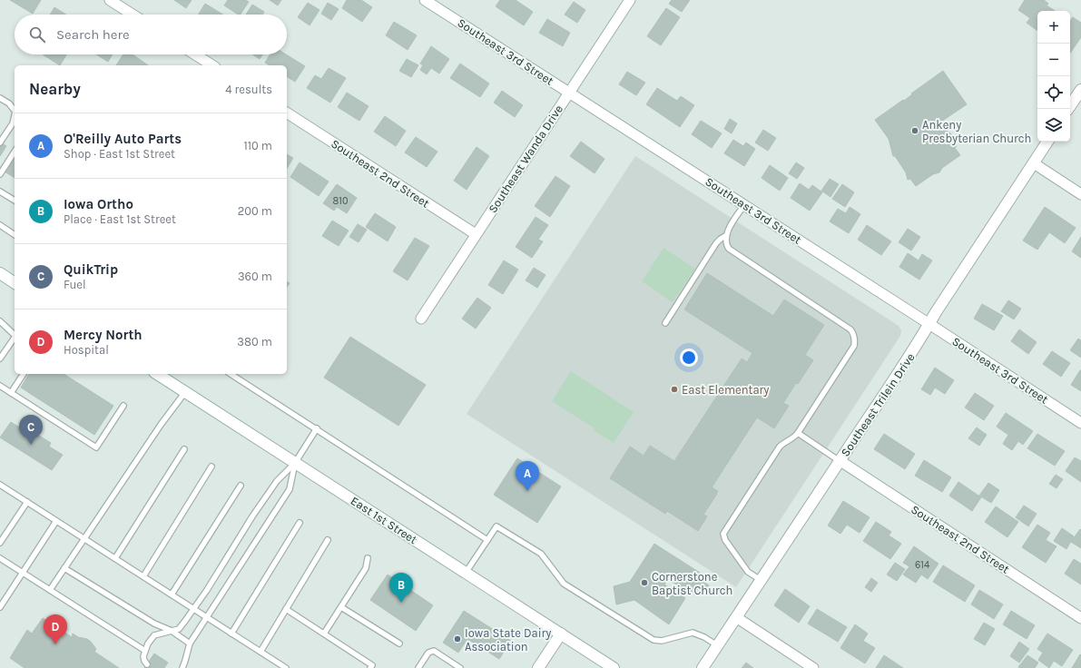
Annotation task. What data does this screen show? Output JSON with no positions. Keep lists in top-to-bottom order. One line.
{"streets":{"street":["Southeast 3rd Street","Southeast Wanda Drive","Southeast 2nd Street","Southeast Trilein Drive","East 1st Street"]},"crossings":[["Southeast 3rd Street","Southeast Wanda Drive"],["Southeast 3rd Street","Southeast Trilein Drive"],["Southeast Wanda Drive","Southeast 2nd Street"],["Southeast 2nd Street","Southeast Trilein Drive"]],"places":["Ankeny Presbyterian Church","East Elementary","Cornerstone Baptist Church","Iowa State Dairy Association"],"house_numbers":["810","614"],"page":{"map_buttons":["+","−"],"search":"Search here","heading":["Nearby","4 results"],"list":[{"mark":"A","name":"O'Reilly Auto Parts","note":"Shop · East 1st Street","value":"110 m"},{"mark":"B","name":"Iowa Ortho","note":"Place · East 1st Street","value":"200 m"},{"mark":"C","name":"QuikTrip","note":"Fuel","value":"360 m"},{"mark":"D","name":"Mercy North","note":"Hospital","value":"380 m"}],"pins":["C","A","B","D"]}}
